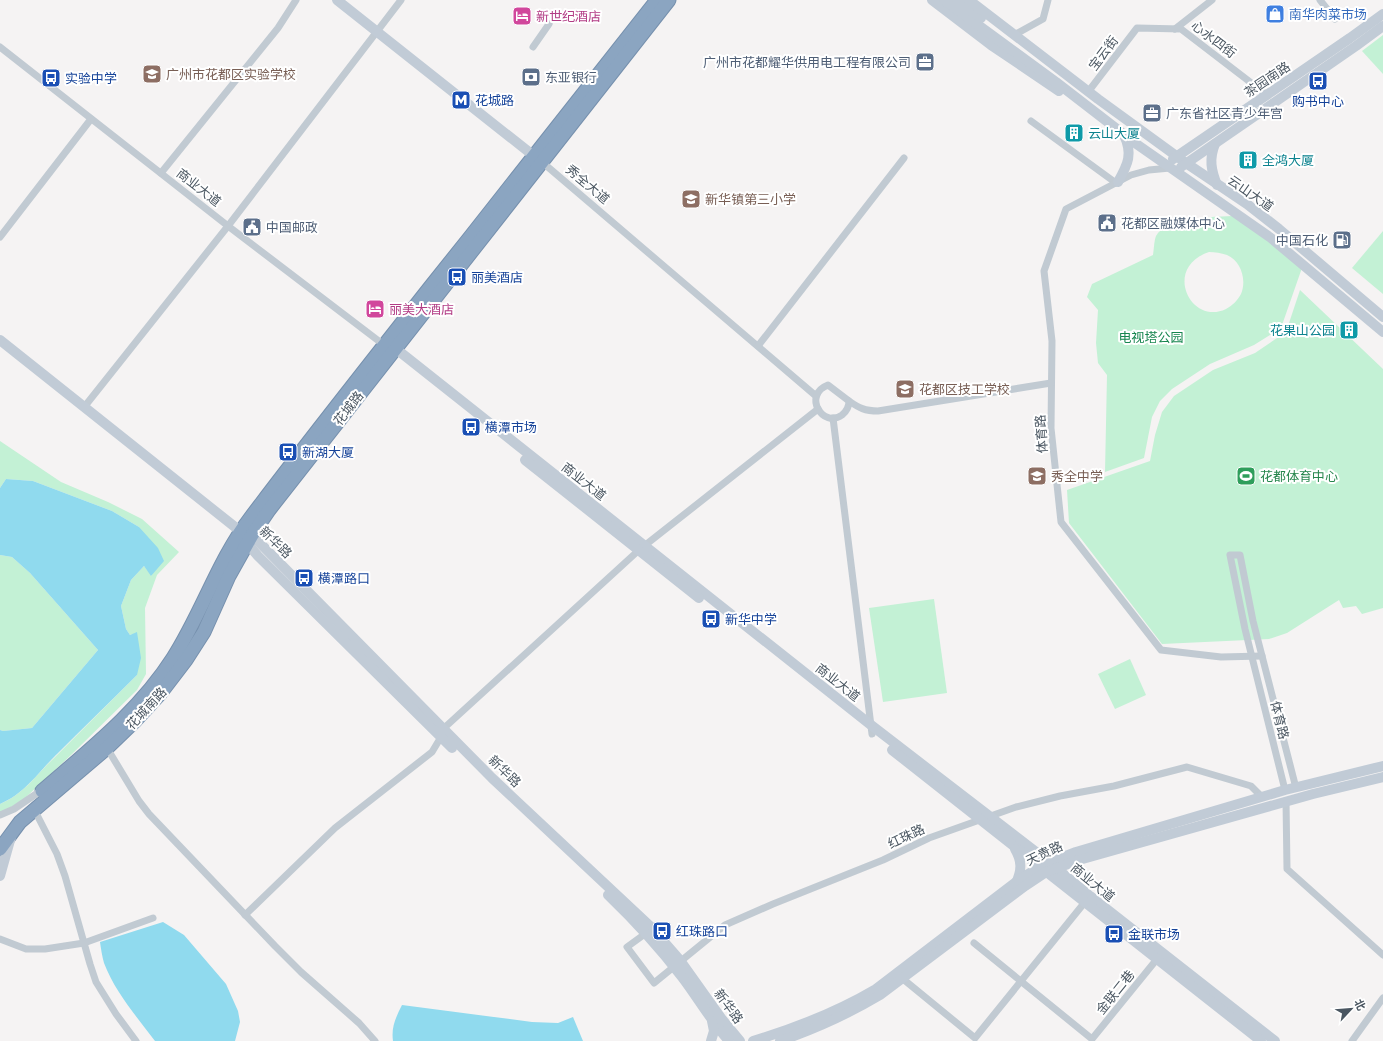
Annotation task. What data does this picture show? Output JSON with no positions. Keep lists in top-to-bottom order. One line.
{"streets":{"highway":["花城路","花城南路"],"main road":["茶园南路","秀全大道","商业大道","云山大道","新华路","天贵路"],"street":["心水四街","宝云街","体育路","红珠路","金联二巷"]},"crossings":[["心水四街","宝云街"],["心水四街","茶园南路"],["宝云街","云山大道"],["茶园南路","云山大道"],["茶园南路","体育路"],["秀全大道","花城路"],["商业大道","花城路"],["商业大道","红珠路"],["商业大道","天贵路"],["商业大道","金联二巷"],["云山大道","体育路"],["花城路","新华路"],["花城路","花城南路"],["体育路","天贵路"],["新华路","花城南路"],["新华路","红珠路"],["红珠路","天贵路"]],"parks":["电视塔公园"],"places":{"shop":["南华肉菜市场"],"hotel":["新世纪酒店","丽美大酒店"],"office":["广州市花都耀华供用电工程有限公司","广东省社区青少年宫"],"school or university":["广州市花都区实验学校","新华镇第三小学","花都区技工学校","秀全中学"],"bank":["东亚银行"],"bus stop":["实验中学","购书中心","丽美酒店","横潭市场","新湖大厦","横潭路口","新华中学","红珠路口","金联市场"],"metro station":["花城路"],"building":["云山大厦","全鸿大厦","花果山公园"],"public building":["花都区融媒体中心","中国邮政"],"fuel station":["中国石化"],"sports":["花都体育中心"]},"north":"top right"}
